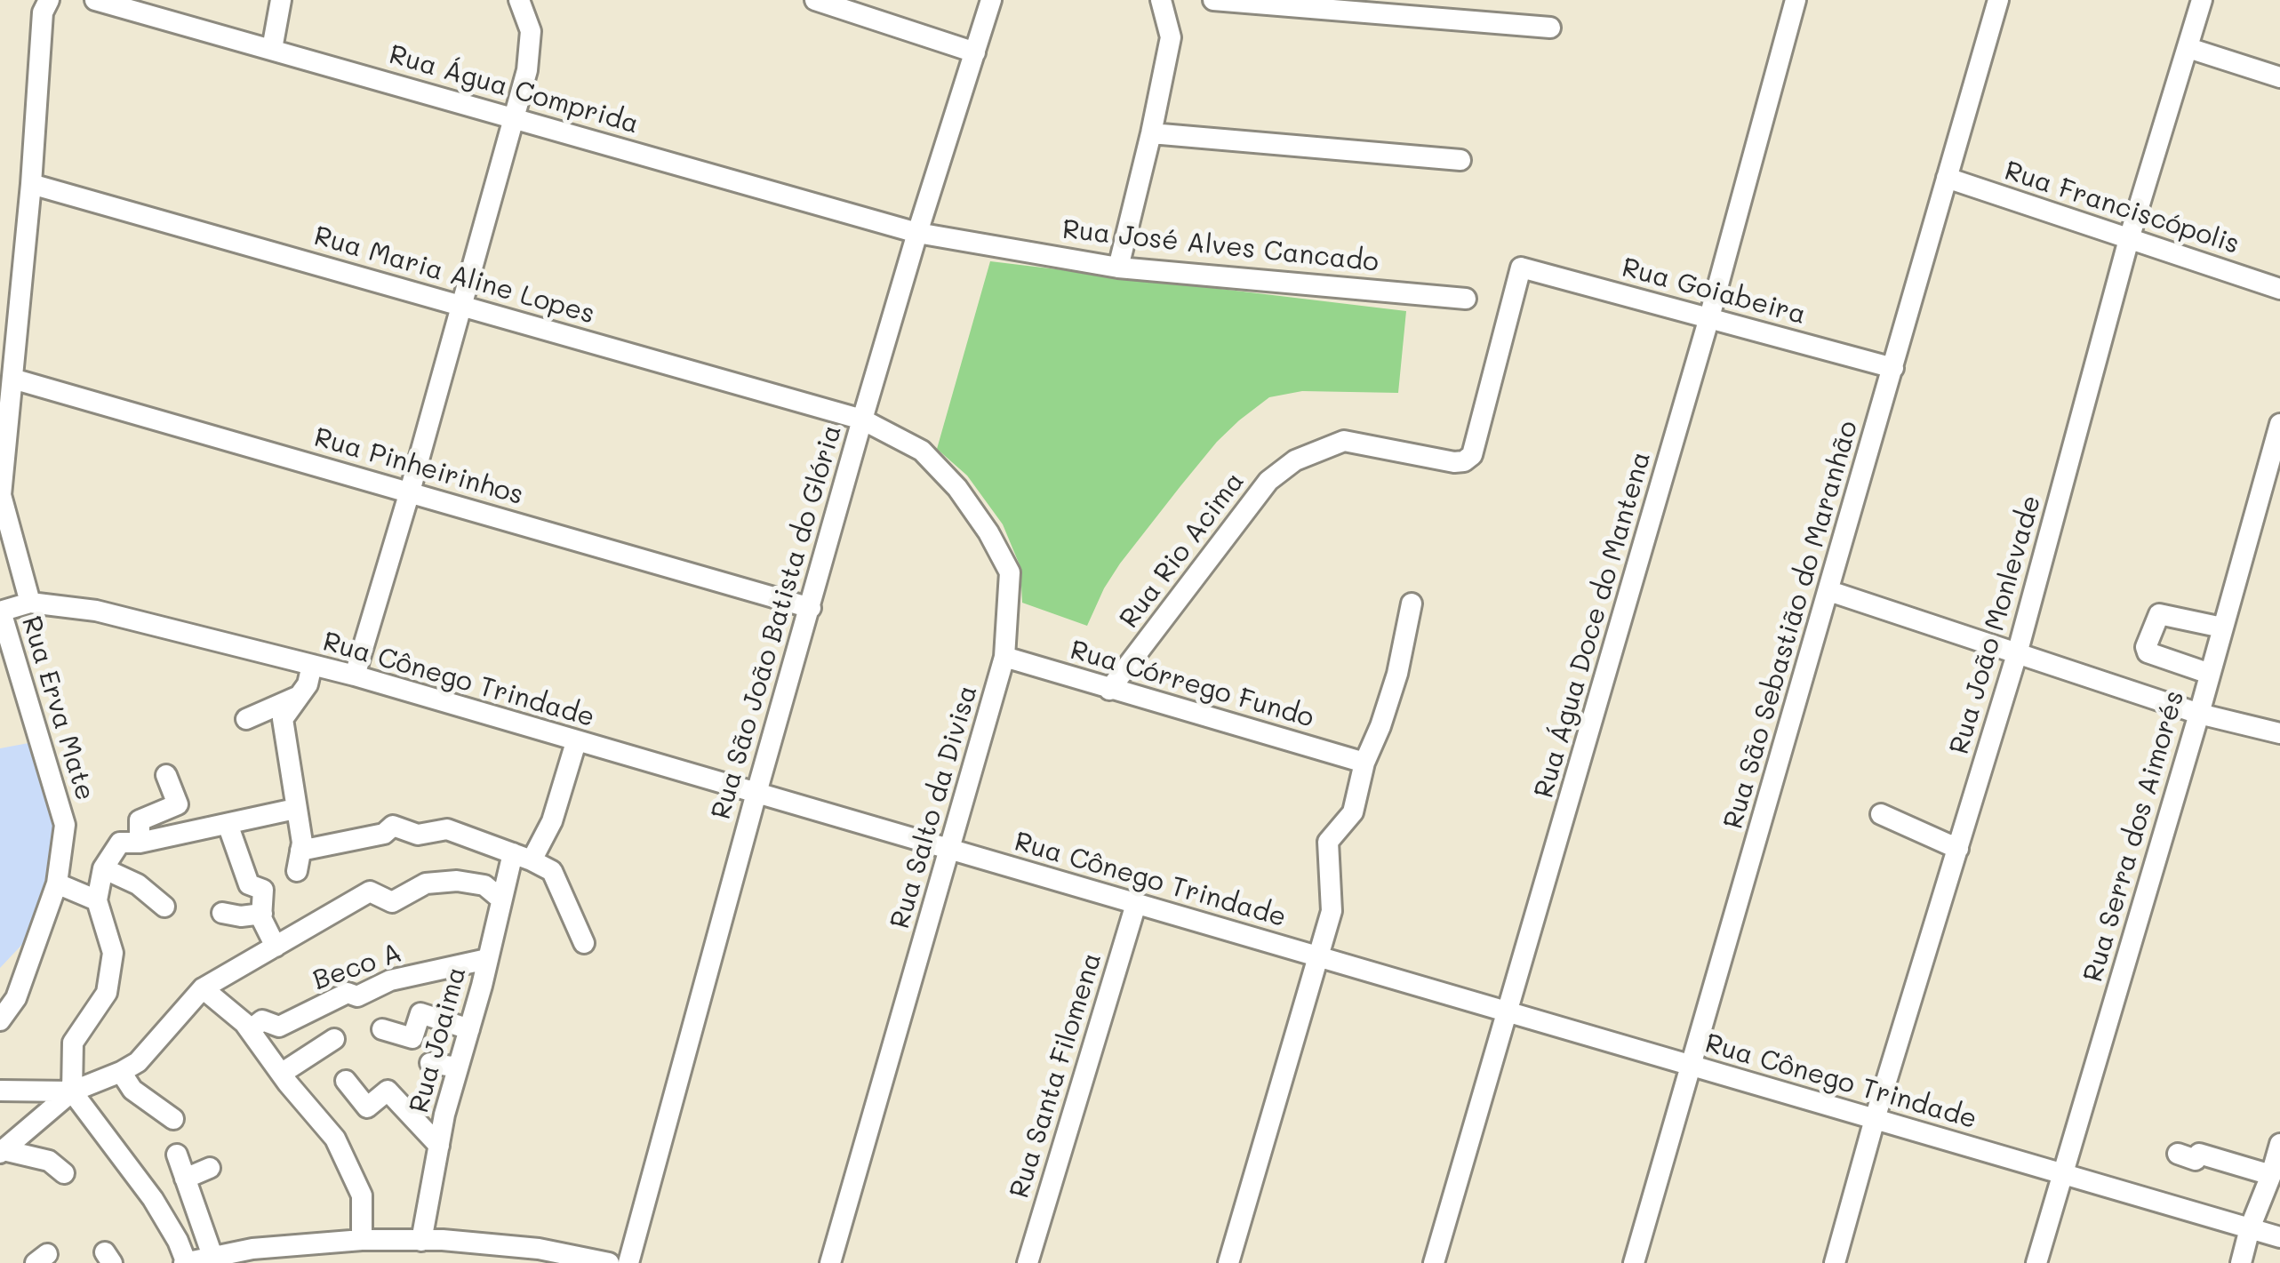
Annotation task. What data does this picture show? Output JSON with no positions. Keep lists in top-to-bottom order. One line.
{"streets":{"street":["Rua Água Comprida","Rua Franciscópolis","Rua José Alves Cancado","Rua Maria Aline Lopes","Rua Goiabeira","Rua Pinheirinhos","Rua Rio Acima","Rua São João Batista do Glória","Rua Água Doce do Mantena","Rua São Sebastião do Maranhão","Rua João Monlevade","Rua Cônego Trindade","Rua Córrego Fundo","Rua Erva Mate","Rua Salto da Divisa","Rua Serra dos Aimorés","Beco A","Rua Joaima","Rua Santa Filomena"]},"crossings":[["Rua Água Comprida","Rua José Alves Cancado"],["Rua Água Comprida","Rua São João Batista do Glória"],["Rua Franciscópolis","Rua São Sebastião do Maranhão"],["Rua Franciscópolis","Rua João Monlevade"],["Rua José Alves Cancado","Rua São João Batista do Glória"],["Rua Maria Aline Lopes","Rua São João Batista do Glória"],["Rua Maria Aline Lopes","Rua Salto da Divisa"],["Rua Goiabeira","Rua Rio Acima"],["Rua Goiabeira","Rua Água Doce do Mantena"],["Rua Goiabeira","Rua São Sebastião do Maranhão"],["Rua Pinheirinhos","Rua São João Batista do Glória"],["Rua Rio Acima","Rua Córrego Fundo"],["Rua São João Batista do Glória","Rua Cônego Trindade"],["Rua São João Batista do Glória","Rua Salto da Divisa"],["Rua Água Doce do Mantena","Rua Cônego Trindade"],["Rua São Sebastião do Maranhão","Rua Cônego Trindade"],["Rua João Monlevade","Rua Cônego Trindade"],["Rua Cônego Trindade","Rua Erva Mate"],["Rua Cônego Trindade","Rua Salto da Divisa"],["Rua Cônego Trindade","Rua Serra dos Aimorés"],["Rua Cônego Trindade","Rua Joaima"],["Rua Cônego Trindade","Rua Santa Filomena"],["Rua Córrego Fundo","Rua Salto da Divisa"],["Beco A","Rua Joaima"]]}
